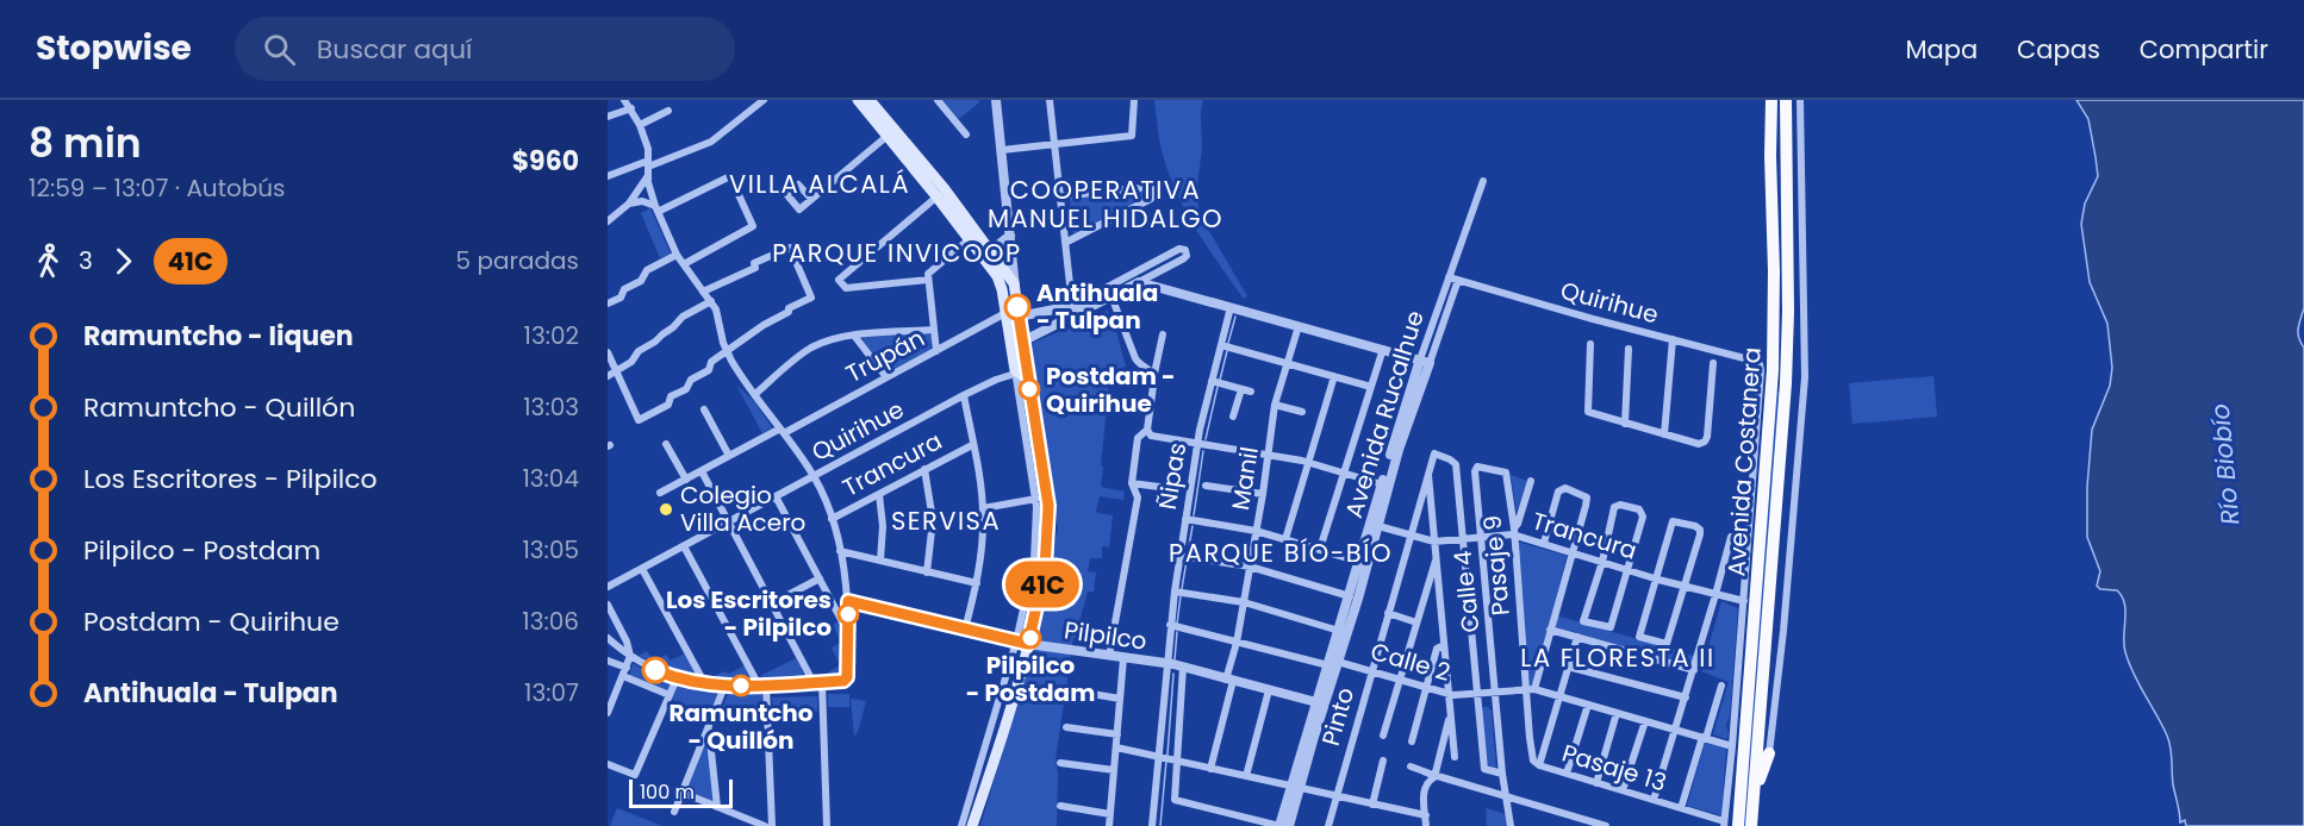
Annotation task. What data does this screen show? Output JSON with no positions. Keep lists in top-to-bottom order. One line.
{"streets":{"main road":["Avenida Costanera"],"street":["Quirihue","Trupán","Avenida Rucalhue","Trancura","Ñipas","Manil","Pasaje 9","Calle 4","Pilpilco","Calle 2","Pinto","Pasaje 13"]},"crossings":[["Quirihue","Avenida Rucalhue"],["Quirihue","Trancura"],["Avenida Rucalhue","Trancura"],["Avenida Rucalhue","Pilpilco"],["Avenida Rucalhue","Calle 2"],["Trancura","Pasaje 9"],["Trancura","Calle 4"],["Trancura","Pinto"],["Ñipas","Pilpilco"],["Ñipas","Calle 2"],["Manil","Pilpilco"],["Manil","Calle 2"],["Pasaje 9","Calle 4"],["Pasaje 9","Calle 2"],["Pasaje 9","Pasaje 13"],["Calle 4","Calle 2"],["Calle 2","Pinto"],["Calle 2","Pasaje 13"]],"districts":["VILLA ALCALÁ","COOPERATIVA MANUEL HIDALGO","PARQUE INVICOOP","SERVISA","PARQUE BÍO-BÍO","LA FLORESTA II"],"water":["Río Biobío"],"places":["Antihuala - Tulpan","Postdam - Quirihue","Colegio Villa Acero","Los Escritores - Pilpilco","Pilpilco - Postdam","Ramuntcho - Quillón"],"lines":["bus line 41C"],"scale_bar":"100 m","page":{"header":"Stopwise","search":"Buscar aquí","nav":["Mapa","Capas","Compartir"],"heading":["8 min","12:59 – 13:07 · Autobús","$960"],"on_map":"41C","legs":["3","41C","5 paradas"],"list":[{"name":"Ramuntcho - Iiquen","value":"13:02"},{"name":"Ramuntcho - Quillón","value":"13:03"},{"name":"Los Escritores - Pilpilco","value":"13:04"},{"name":"Pilpilco - Postdam","value":"13:05"},{"name":"Postdam - Quirihue","value":"13:06"},{"name":"Antihuala - Tulpan","value":"13:07"}],"scale":"100 m"}}
